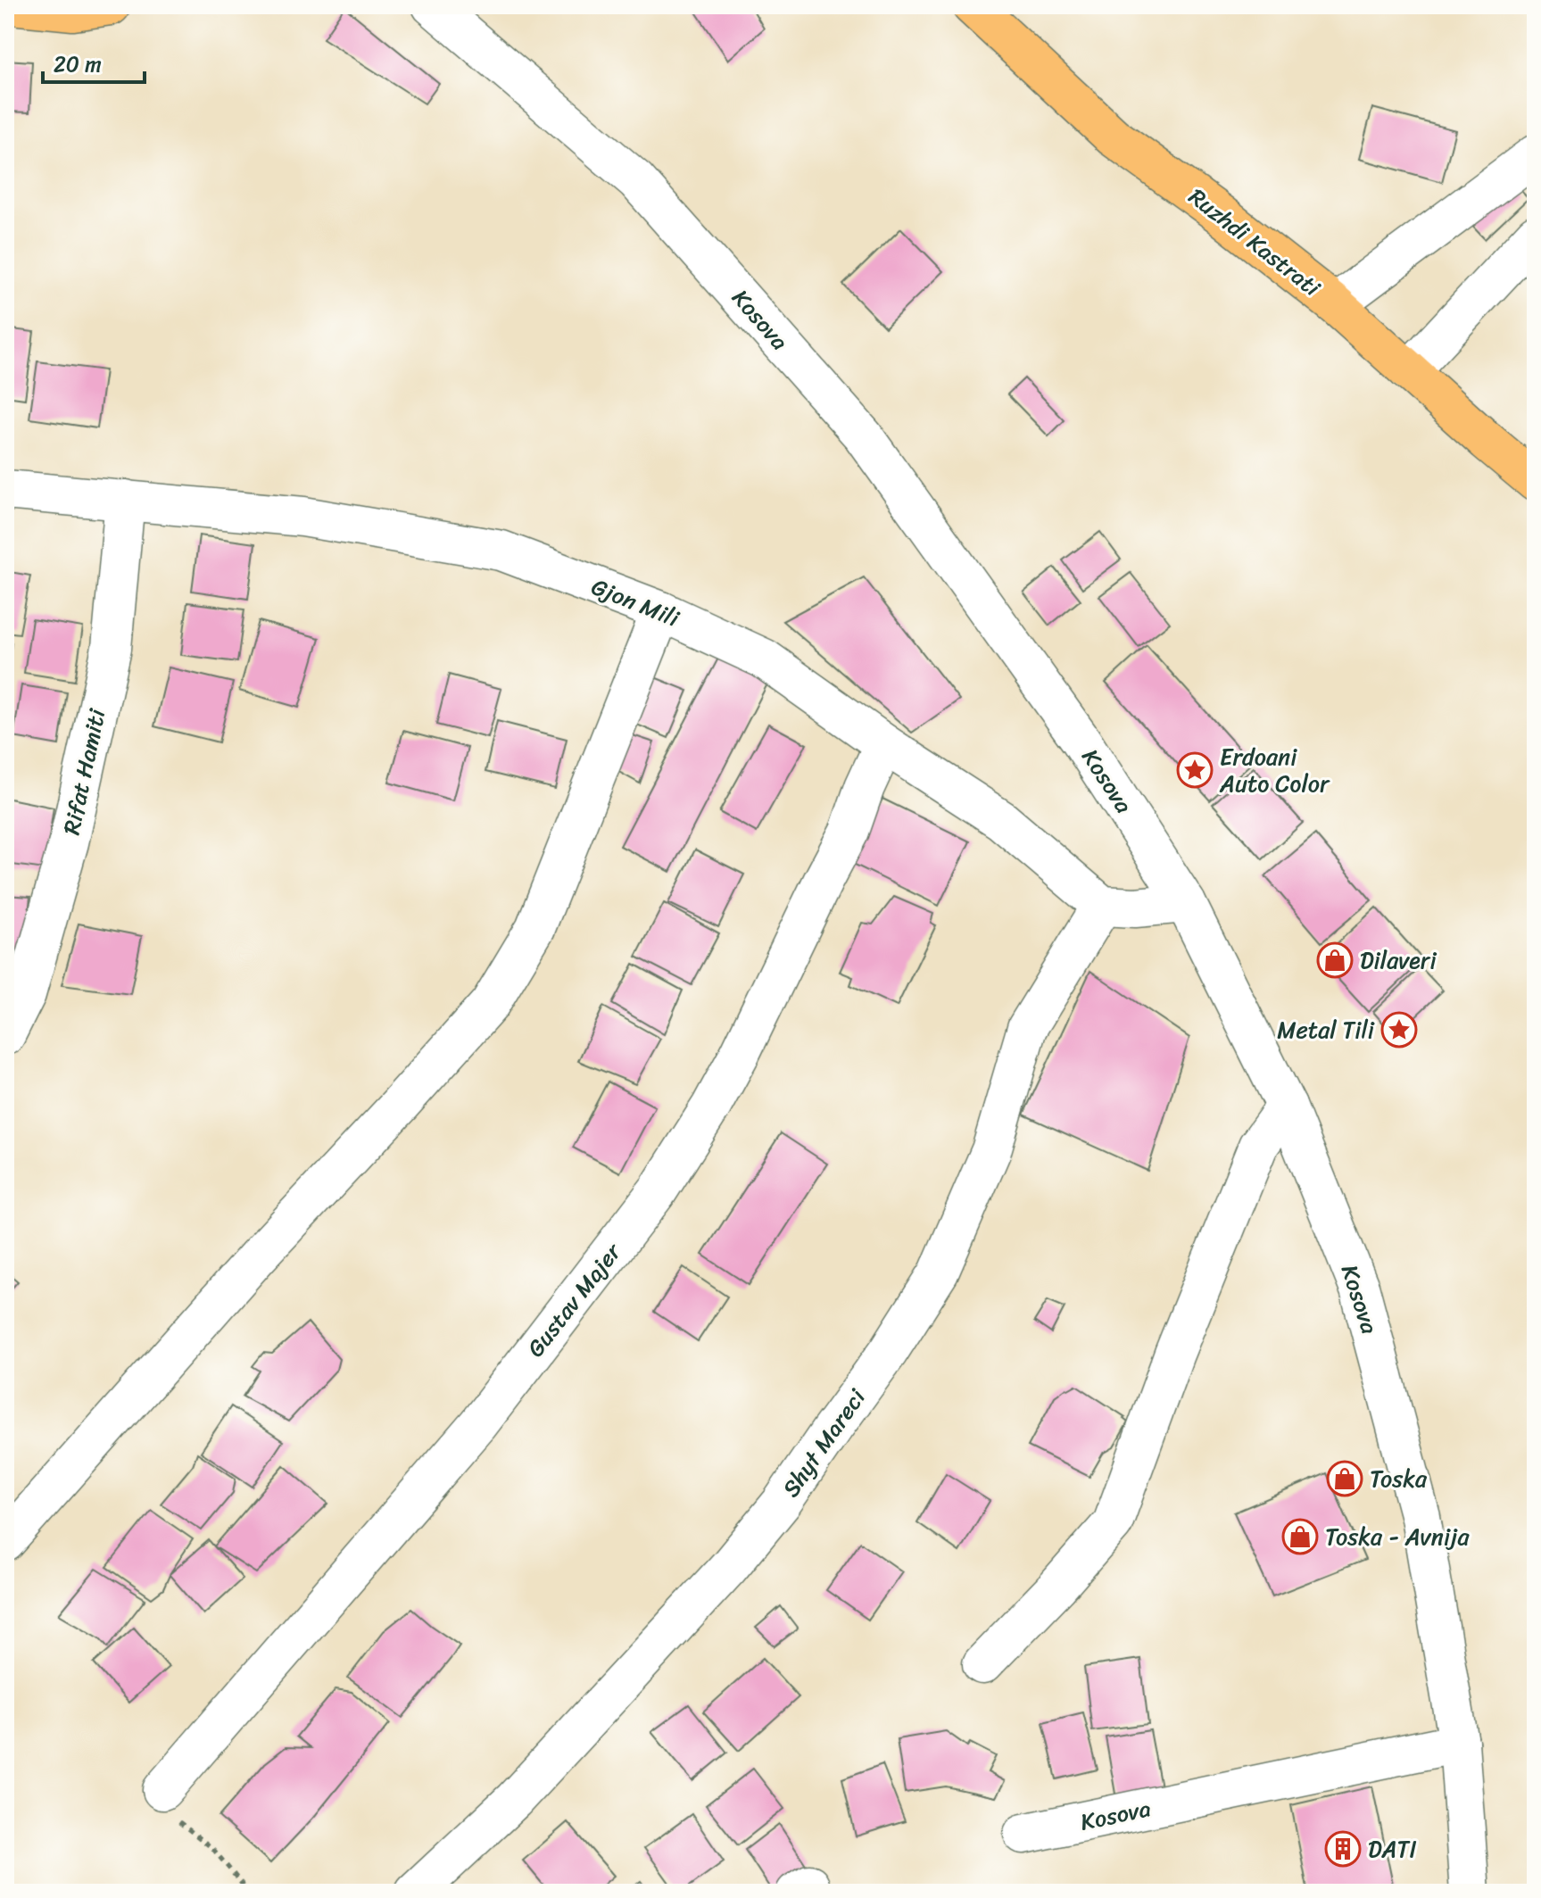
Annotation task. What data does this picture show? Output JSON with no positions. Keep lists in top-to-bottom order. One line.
{"streets":{"main road":["Ruzhdi Kastrati"],"street":["Kosova","Gjon Mili","Rifat Hamiti","Gustav Majer","Shyt Mareci"]},"crossings":[["Gjon Mili","Rifat Hamiti"],["Gjon Mili","Gustav Majer"],["Gjon Mili","Shyt Mareci"]],"places":{"place":["Erdoani Auto Color","Metal Tili"],"shop":["Dilaveri","Toska","Toska - Avnija"],"building":["DATI"]},"scale_bar":"20 m"}
